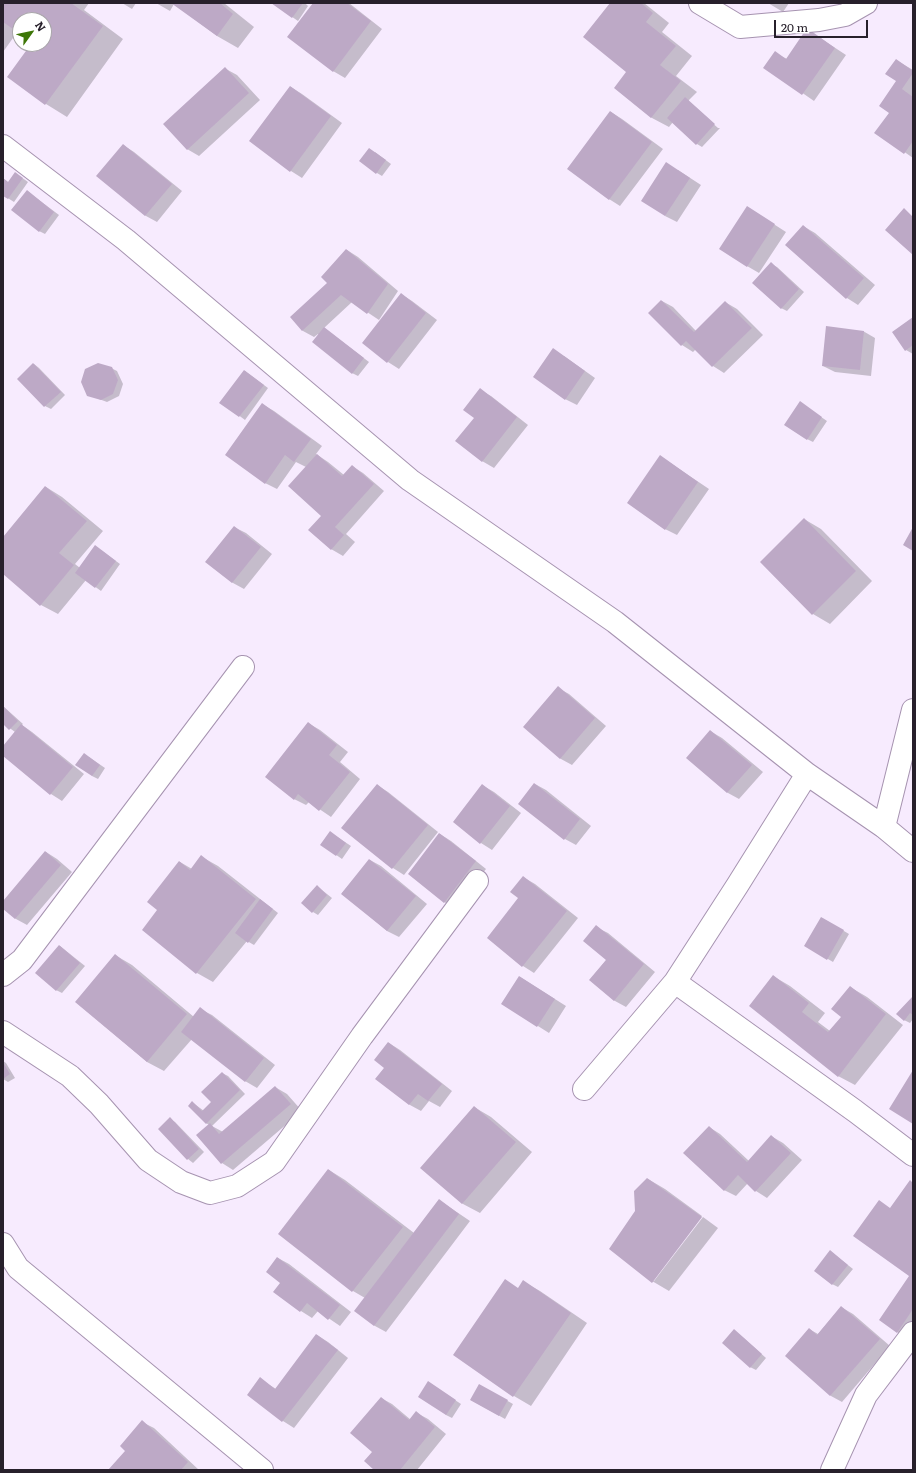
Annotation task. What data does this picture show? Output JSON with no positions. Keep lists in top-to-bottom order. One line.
{"scale_bar":"20 m","north":"top right"}
